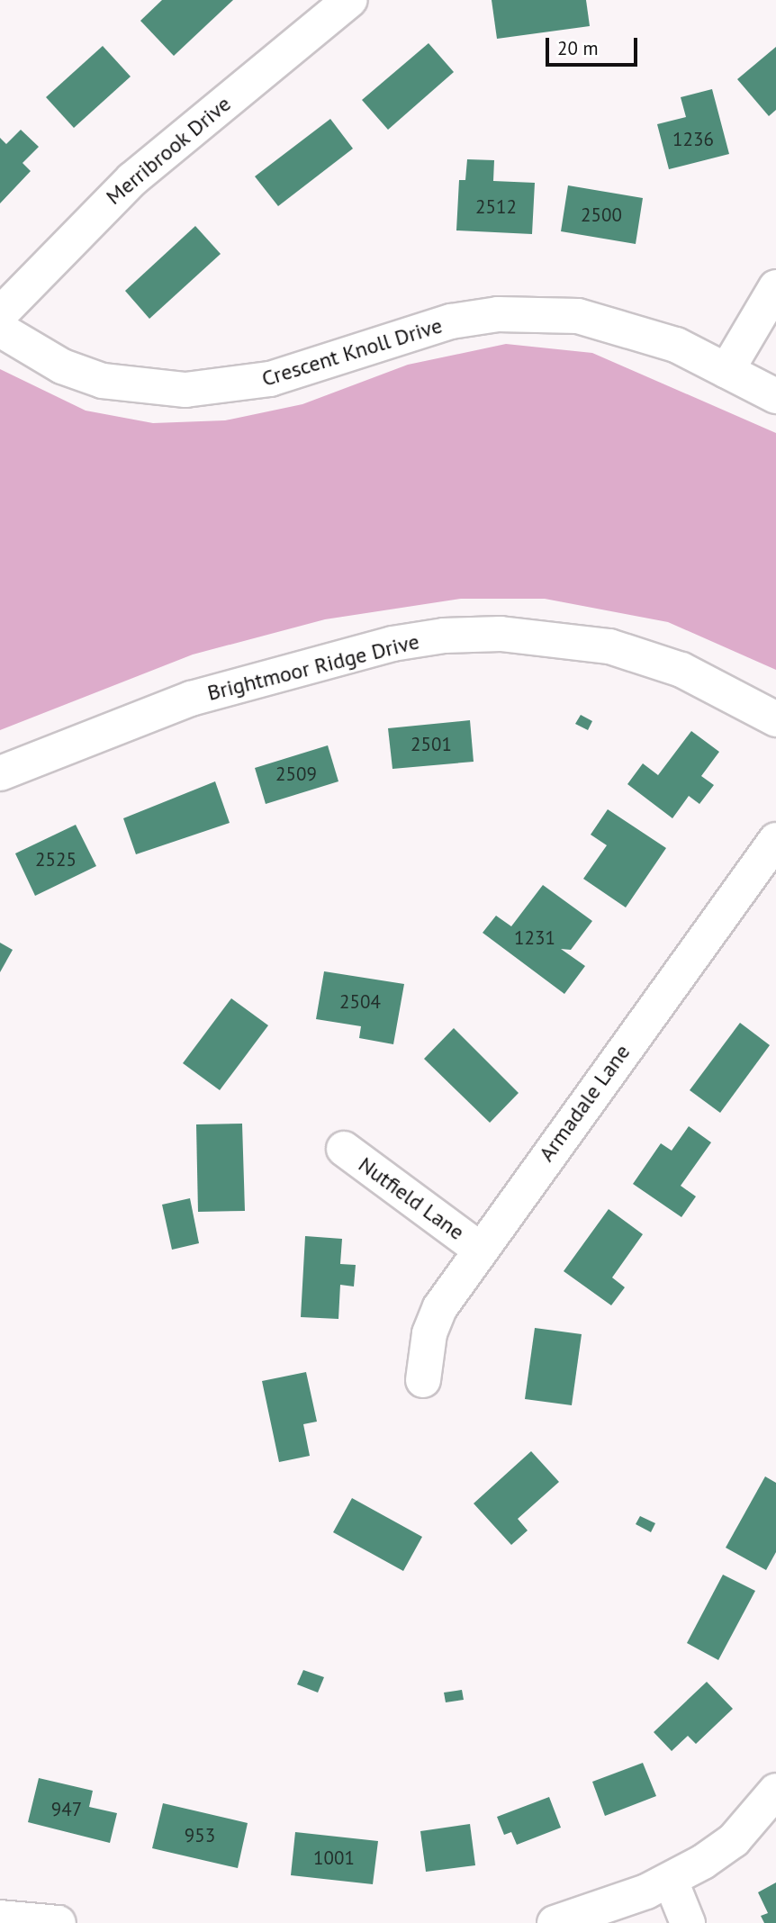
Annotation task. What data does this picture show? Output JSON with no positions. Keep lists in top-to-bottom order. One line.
{"streets":{"street":["Merribrook Drive","Crescent Knoll Drive","Brightmoor Ridge Drive","Armadale Lane","Nutfield Lane"]},"crossings":[["Armadale Lane","Nutfield Lane"]],"house_numbers":["1236","2512","2500","2501","2509","2525","1231","2504","947","953","1001"],"scale_bar":"20 m"}
